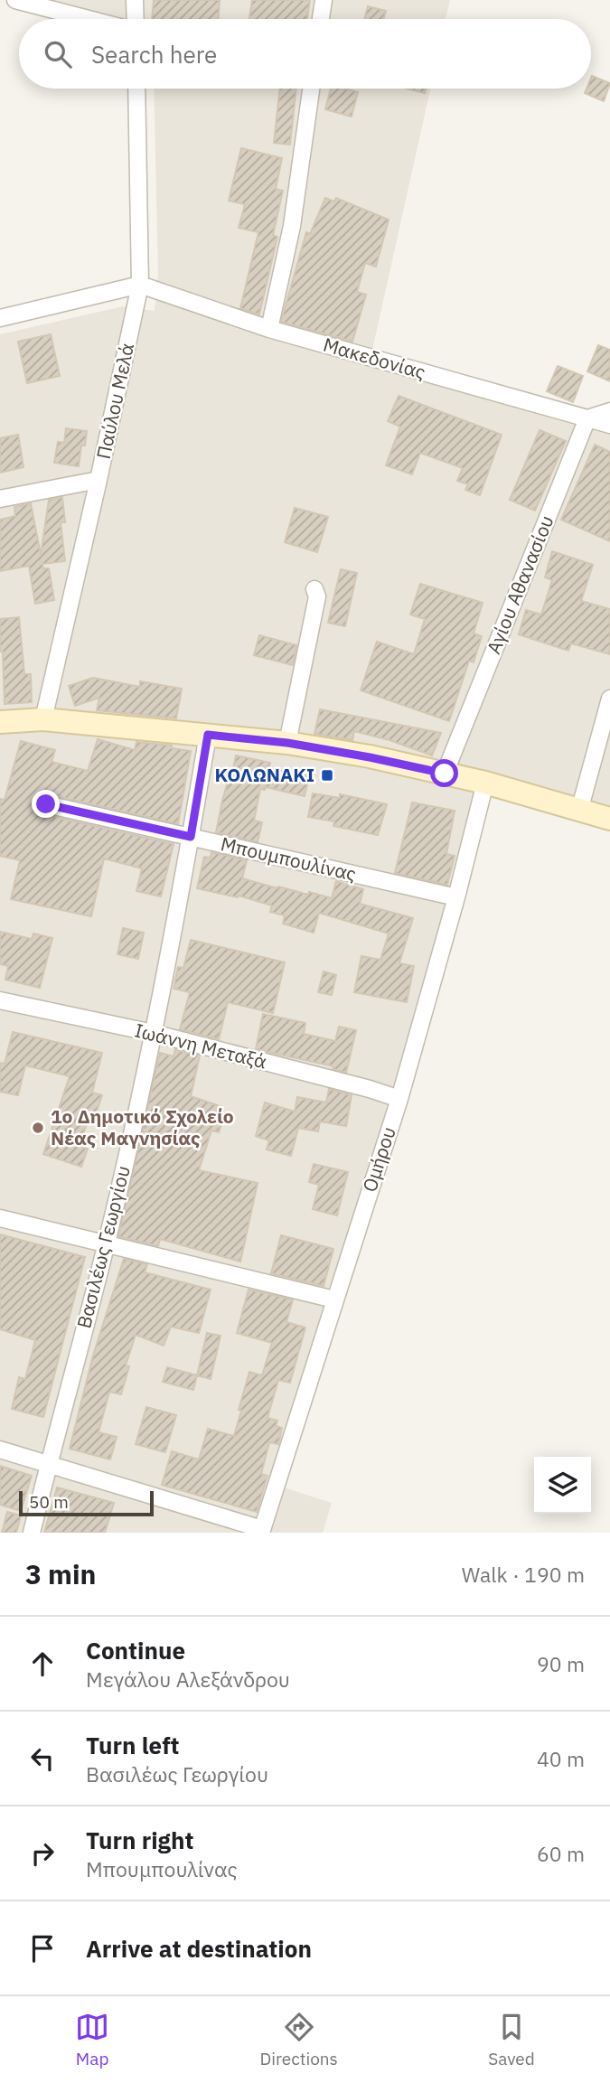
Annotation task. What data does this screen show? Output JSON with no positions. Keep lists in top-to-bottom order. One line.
{"streets":{"street":["Μακεδονίας","Παύλου Μελά","Αγίου Αθανασίου","Μπουμπουλίνας","Ιωάννη Μεταξά","Ομήρου","Βασιλέως Γεωργίου"]},"crossings":[["Μακεδονίας","Παύλου Μελά"],["Μακεδονίας","Αγίου Αθανασίου"],["Μπουμπουλίνας","Ομήρου"],["Μπουμπουλίνας","Βασιλέως Γεωργίου"],["Ιωάννη Μεταξά","Ομήρου"],["Ιωάννη Μεταξά","Βασιλέως Γεωργίου"]],"places":{"transit":["ΚΟΛΩΝΑΚΙ"],"other":["1ο Δημοτικό Σχολείο Νέας Μαγνησίας"]},"scale_bar":"50 m","page":{"search":"Search here","scale":"50 m","heading":["3 min","Walk · 190 m"],"list":[["Continue","Μεγάλου Αλεξάνδρου","90 m"],["Turn left","Βασιλέως Γεωργίου","40 m"],["Turn right","Μπουμπουλίνας","60 m"],"Arrive at destination"],"nav":["Map","Directions","Saved"]}}
